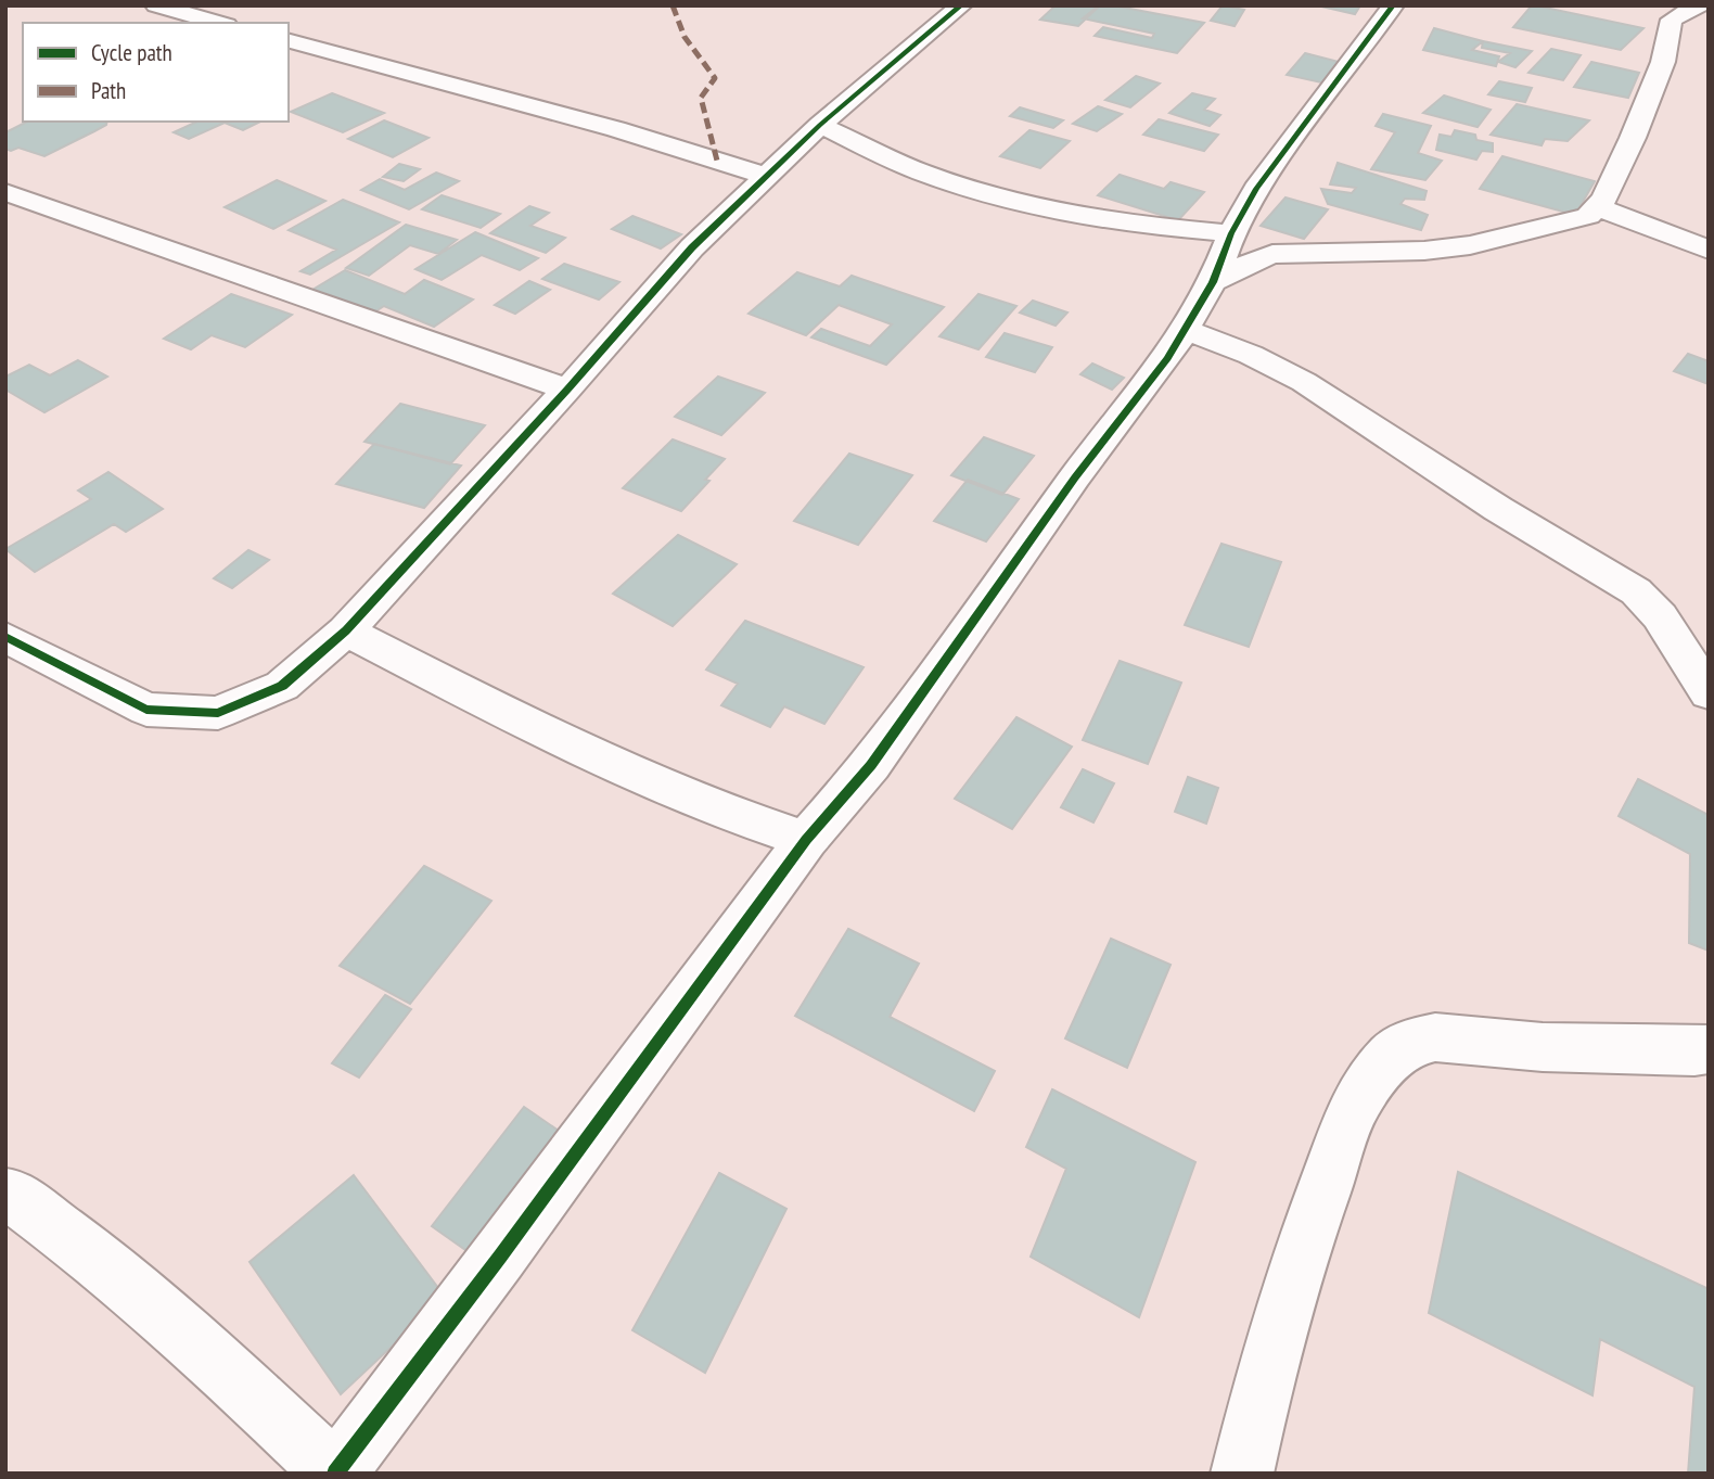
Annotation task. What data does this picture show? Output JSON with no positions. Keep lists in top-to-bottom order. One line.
{"legend":["Cycle path","Path"]}
